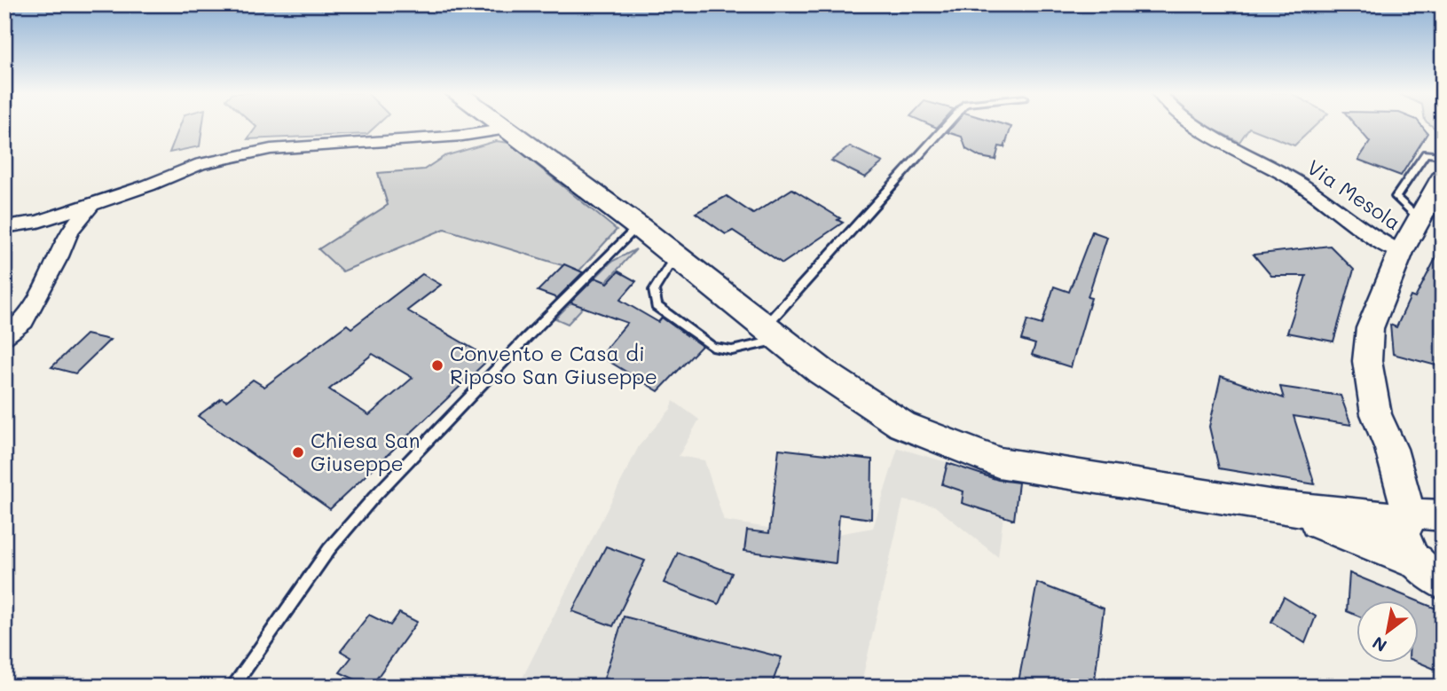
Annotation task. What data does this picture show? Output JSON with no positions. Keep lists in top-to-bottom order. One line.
{"streets":{"street":["Via Mesola"]},"places":["Convento e Casa di Riposo San Giuseppe","Chiesa San Giuseppe"],"north":"bottom left"}
